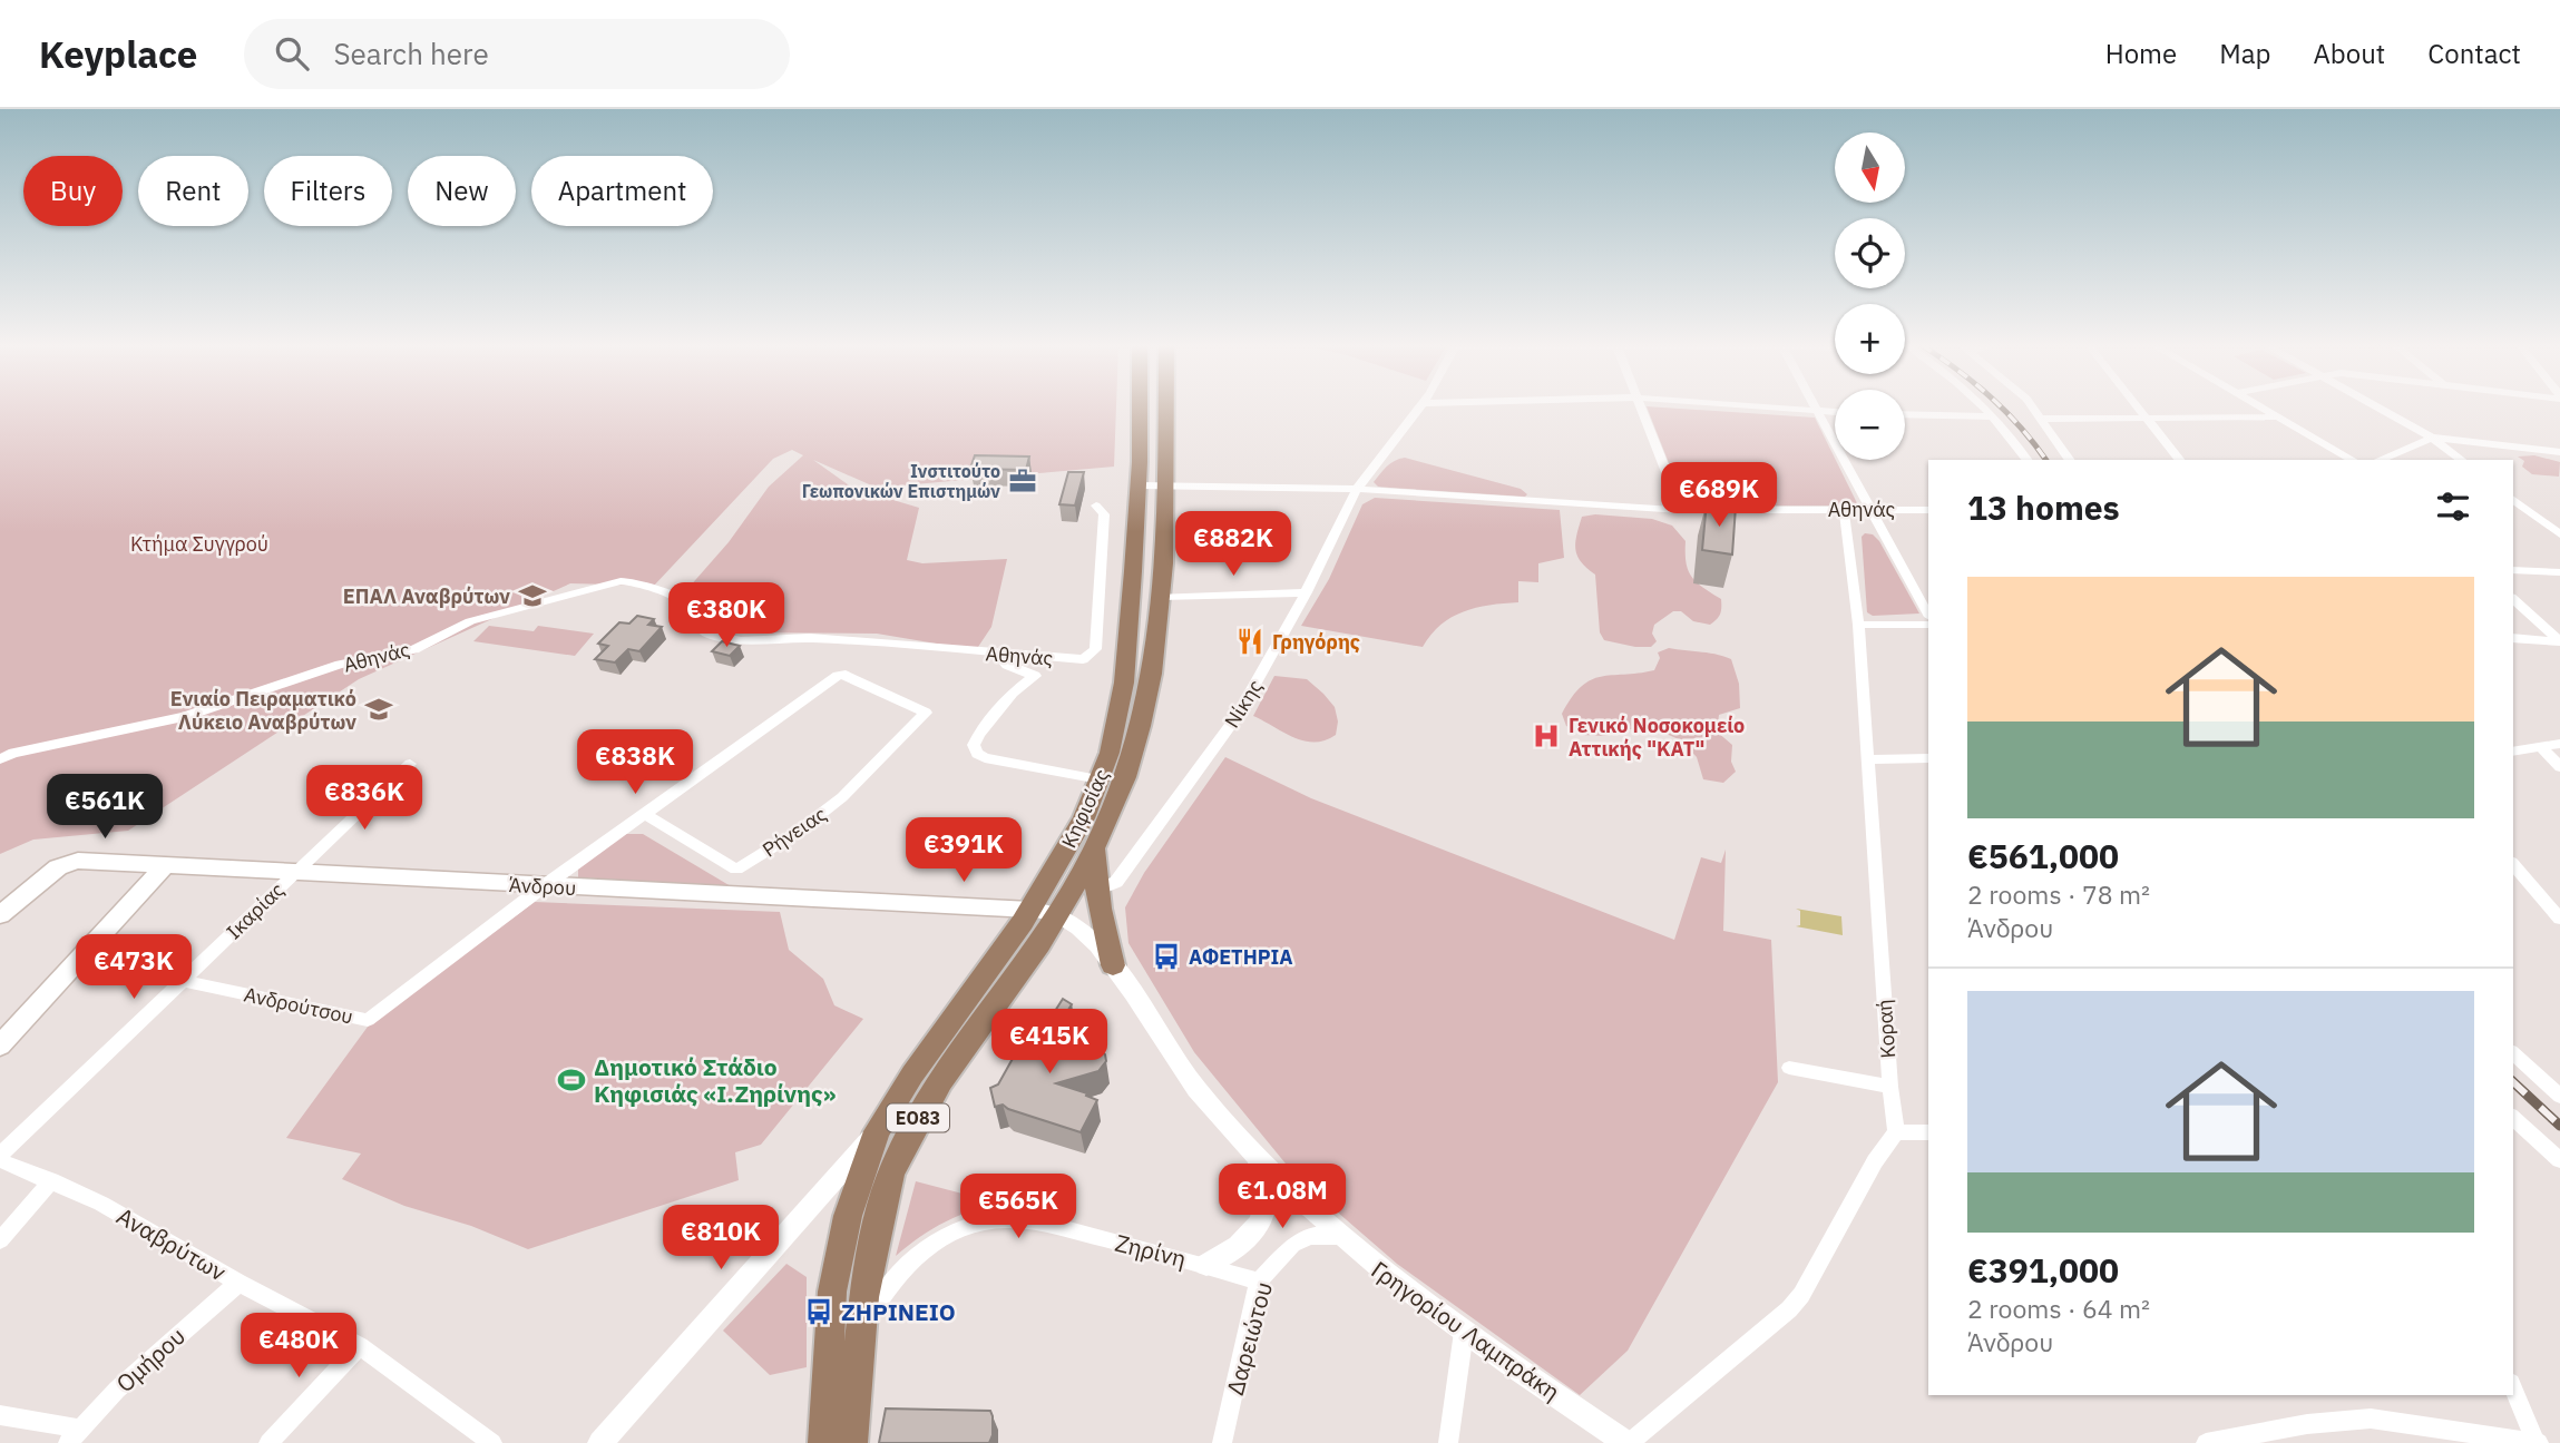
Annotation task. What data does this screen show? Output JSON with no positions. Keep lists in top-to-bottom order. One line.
{"streets":{"main road":["Κηφισίας","Άνδρου","ΕΟ83"],"street":["Αθηνάς","Νίκης","Ρήνειας","Ικαρίας","Ανδρούτσου","Κοραή","Αναβρύτων","Ζηρίνη","Γρηγορίου Λαμπράκη","Δαρειώτου","Ομήρου"]},"crossings":[["Αθηνάς","Νίκης"],["Αθηνάς","Κηφισίας"],["Αθηνάς","Κοραή"],["Κηφισίας","Άνδρου"],["Κηφισίας","Ζηρίνη"],["Κηφισίας","Γρηγορίου Λαμπράκη"],["Άνδρου","Ικαρίας"],["Άνδρου","Ανδρούτσου"],["Ικαρίας","Ανδρούτσου"],["Ικαρίας","Αναβρύτων"],["Αναβρύτων","Ομήρου"],["Ζηρίνη","Δαρειώτου"],["Γρηγορίου Λαμπράκη","Δαρειώτου"]],"parks":["Κτήμα Συγγρού"],"places":{"office":["Ινστιτούτο Γεωπονικών Επιστημών"],"school or university":["ΕΠΑΛ Αναβρύτων","Ενιαίο Πειραματικό Λύκειο Αναβρύτων"],"restaurant":["Γρηγόρης"],"hospital":["Γενικό Νοσοκομείο Αττικής \"ΚΑΤ\""],"bus stop":["ΑΦΕΤΗΡΙΑ","ΖΗΡΙΝΕΙΟ"],"sports":["Δημοτικό Στάδιο Κηφισιάς «Ι.Ζηρίνης»"]},"north":"bottom","page":{"header":"Keyplace","search":"Search here","nav":["Home","Map","About","Contact"],"map_buttons":["+","−"],"chip":["Buy","Rent","Filters","New","Apartment"],"heading":"13 homes","price":["€689K","€882K","€380K","€838K","€836K","€561K","€391K","€473K","€415K","€1.08M","€565K","€810K","€480K"],"list":[{"name":"€561,000","note":"2 rooms · 78 m² · Άνδρου"},{"name":"€391,000","note":"2 rooms · 64 m² · Άνδρου"}]}}
